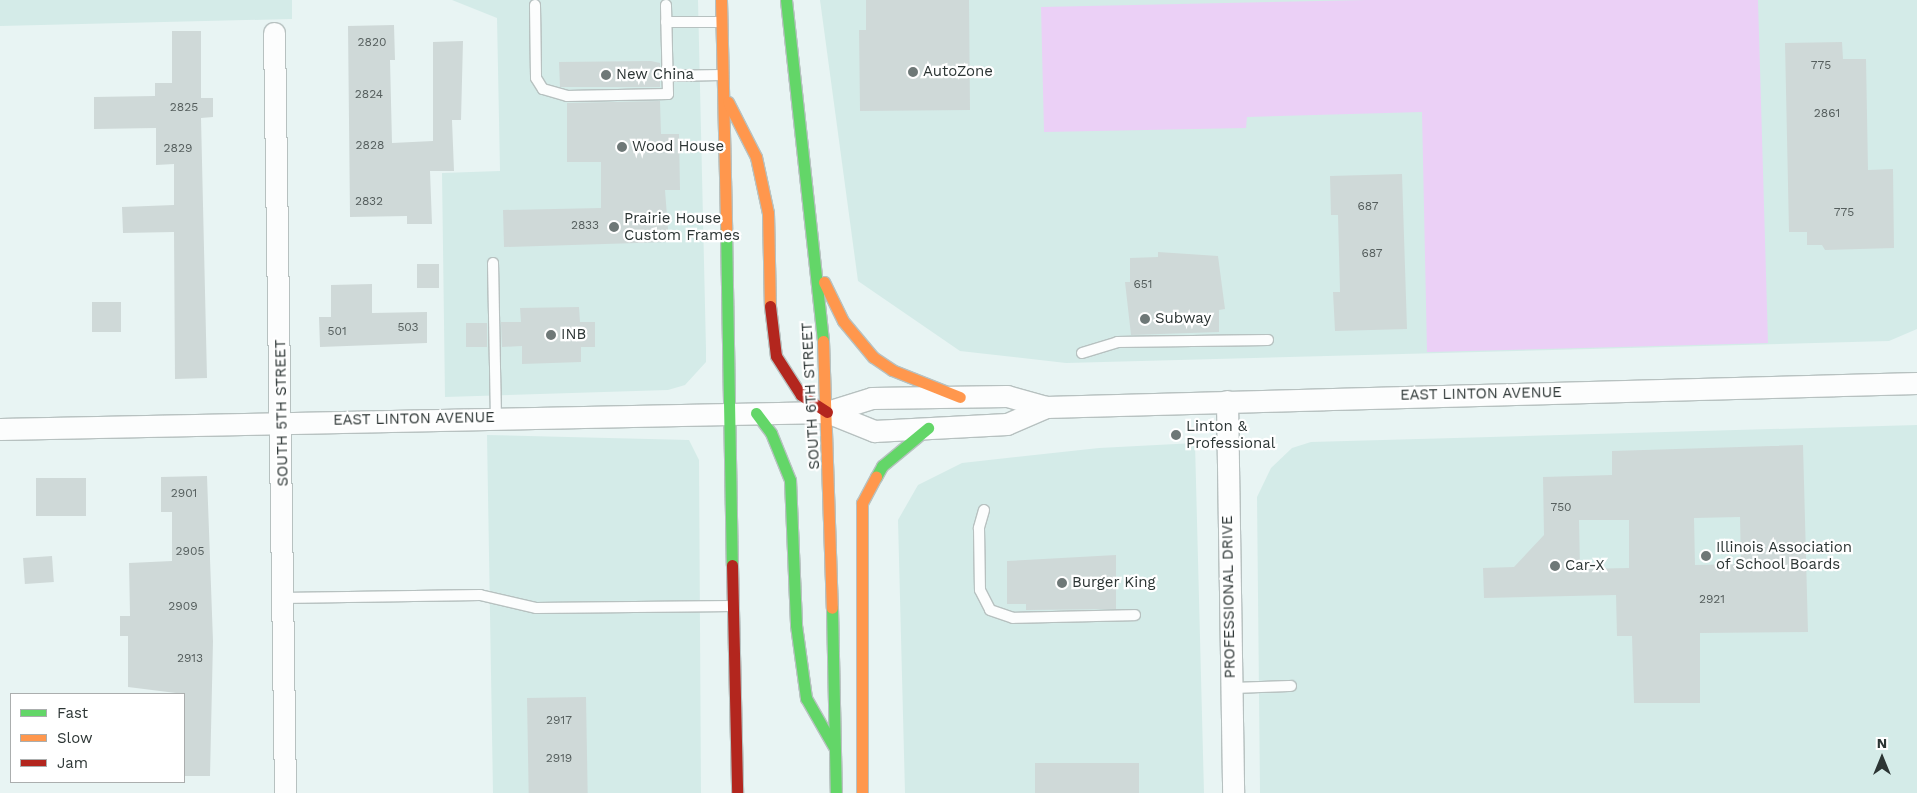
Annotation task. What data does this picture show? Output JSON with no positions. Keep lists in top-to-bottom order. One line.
{"streets":{"main road":["SOUTH 6TH STREET"],"street":["EAST LINTON AVENUE","SOUTH 5TH STREET","PROFESSIONAL DRIVE"]},"crossings":[["EAST LINTON AVENUE","SOUTH 6TH STREET"],["EAST LINTON AVENUE","SOUTH 5TH STREET"],["EAST LINTON AVENUE","PROFESSIONAL DRIVE"]],"places":["AutoZone","New China","Wood House","Prairie House Custom Frames","Subway","INB","Linton & Professional","Illinois Association of School Boards","Car-X","Burger King"],"house_numbers":["2820","775","2824","2825","2861","2828","2829","2832","687","775","2833","687","651","503","501","2901","750","2905","2921","2909","2913","2917","2919"],"legend":["Fast","Slow","Jam"],"north":"top"}
